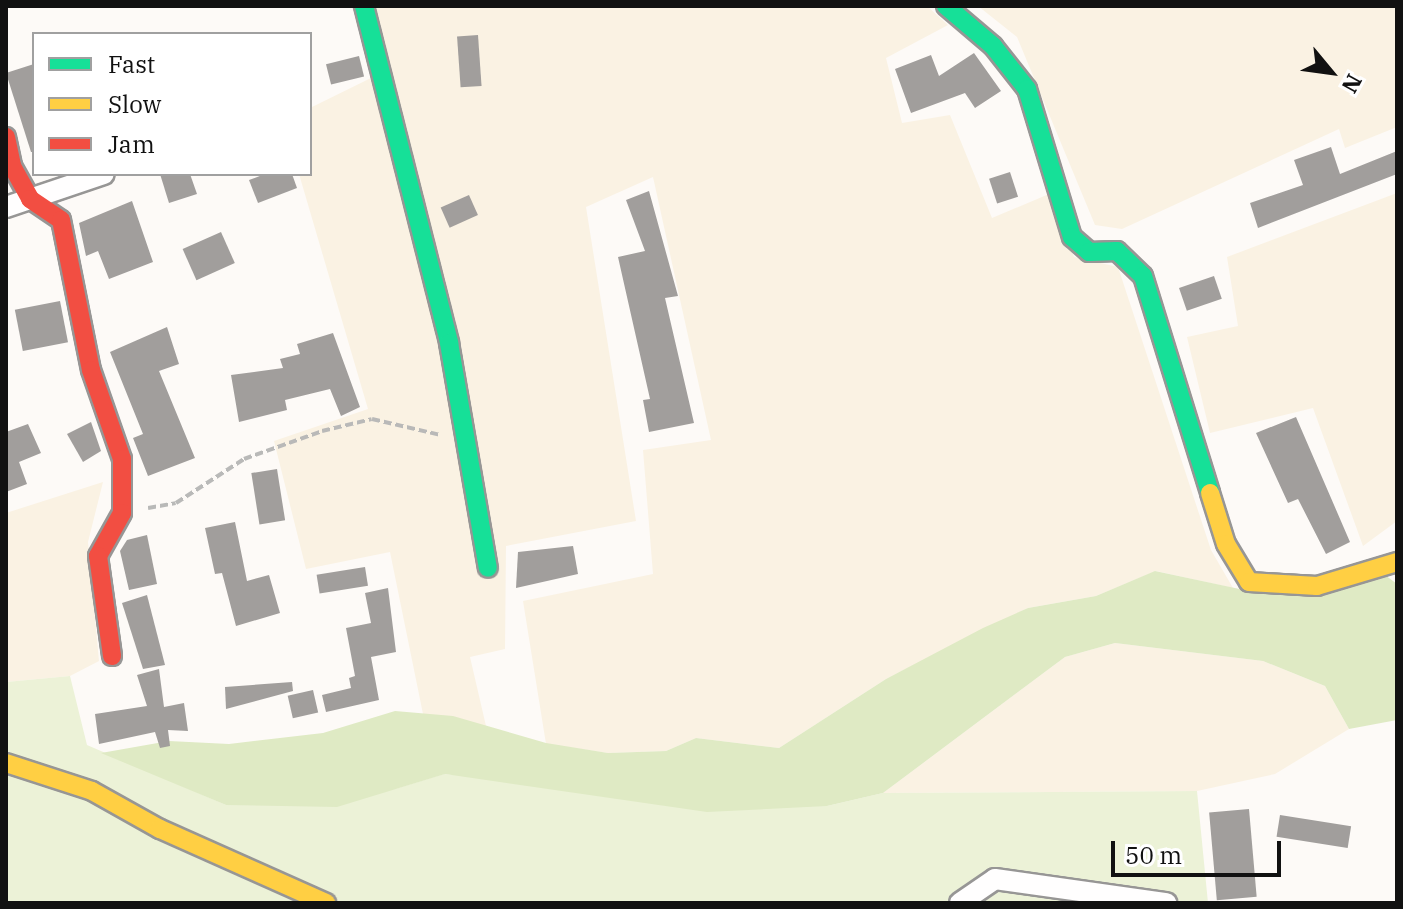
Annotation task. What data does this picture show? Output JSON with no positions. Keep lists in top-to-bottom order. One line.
{"legend":["Fast","Slow","Jam"],"scale_bar":"50 m","north":"bottom right"}
